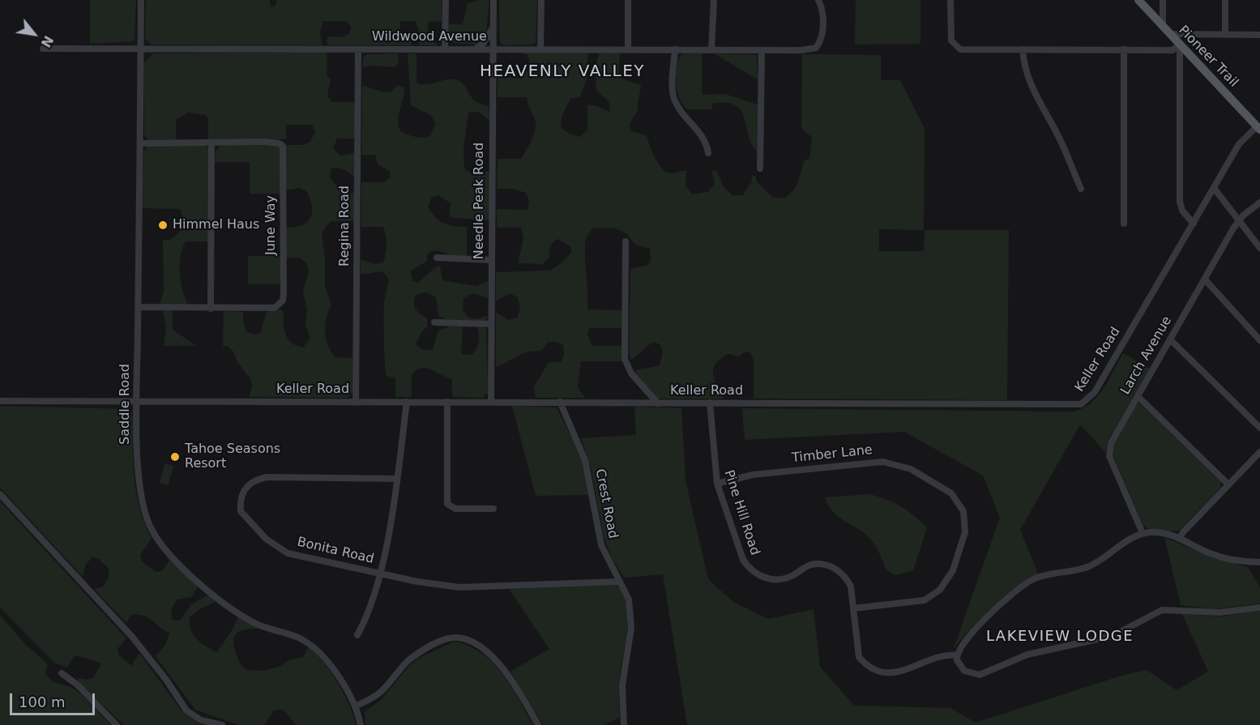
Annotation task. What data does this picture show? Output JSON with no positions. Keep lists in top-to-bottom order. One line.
{"streets":{"main road":["Pioneer Trail"],"street":["Wildwood Avenue","Needle Peak Road","June Way","Regina Road","Larch Avenue","Keller Road","Saddle Road","Timber Lane","Crest Road","Pine Hill Road","Bonita Road"]},"crossings":[["Wildwood Avenue","Needle Peak Road"],["Wildwood Avenue","Regina Road"],["Wildwood Avenue","Saddle Road"],["Pioneer Trail","Keller Road"],["Needle Peak Road","Keller Road"],["June Way","Saddle Road"],["Regina Road","Keller Road"],["Keller Road","Saddle Road"],["Keller Road","Crest Road"],["Keller Road","Pine Hill Road"],["Timber Lane","Pine Hill Road"],["Crest Road","Bonita Road"]],"districts":["HEAVENLY VALLEY","LAKEVIEW LODGE"],"places":["Himmel Haus","Tahoe Seasons Resort"],"scale_bar":"100 m","north":"bottom right"}
